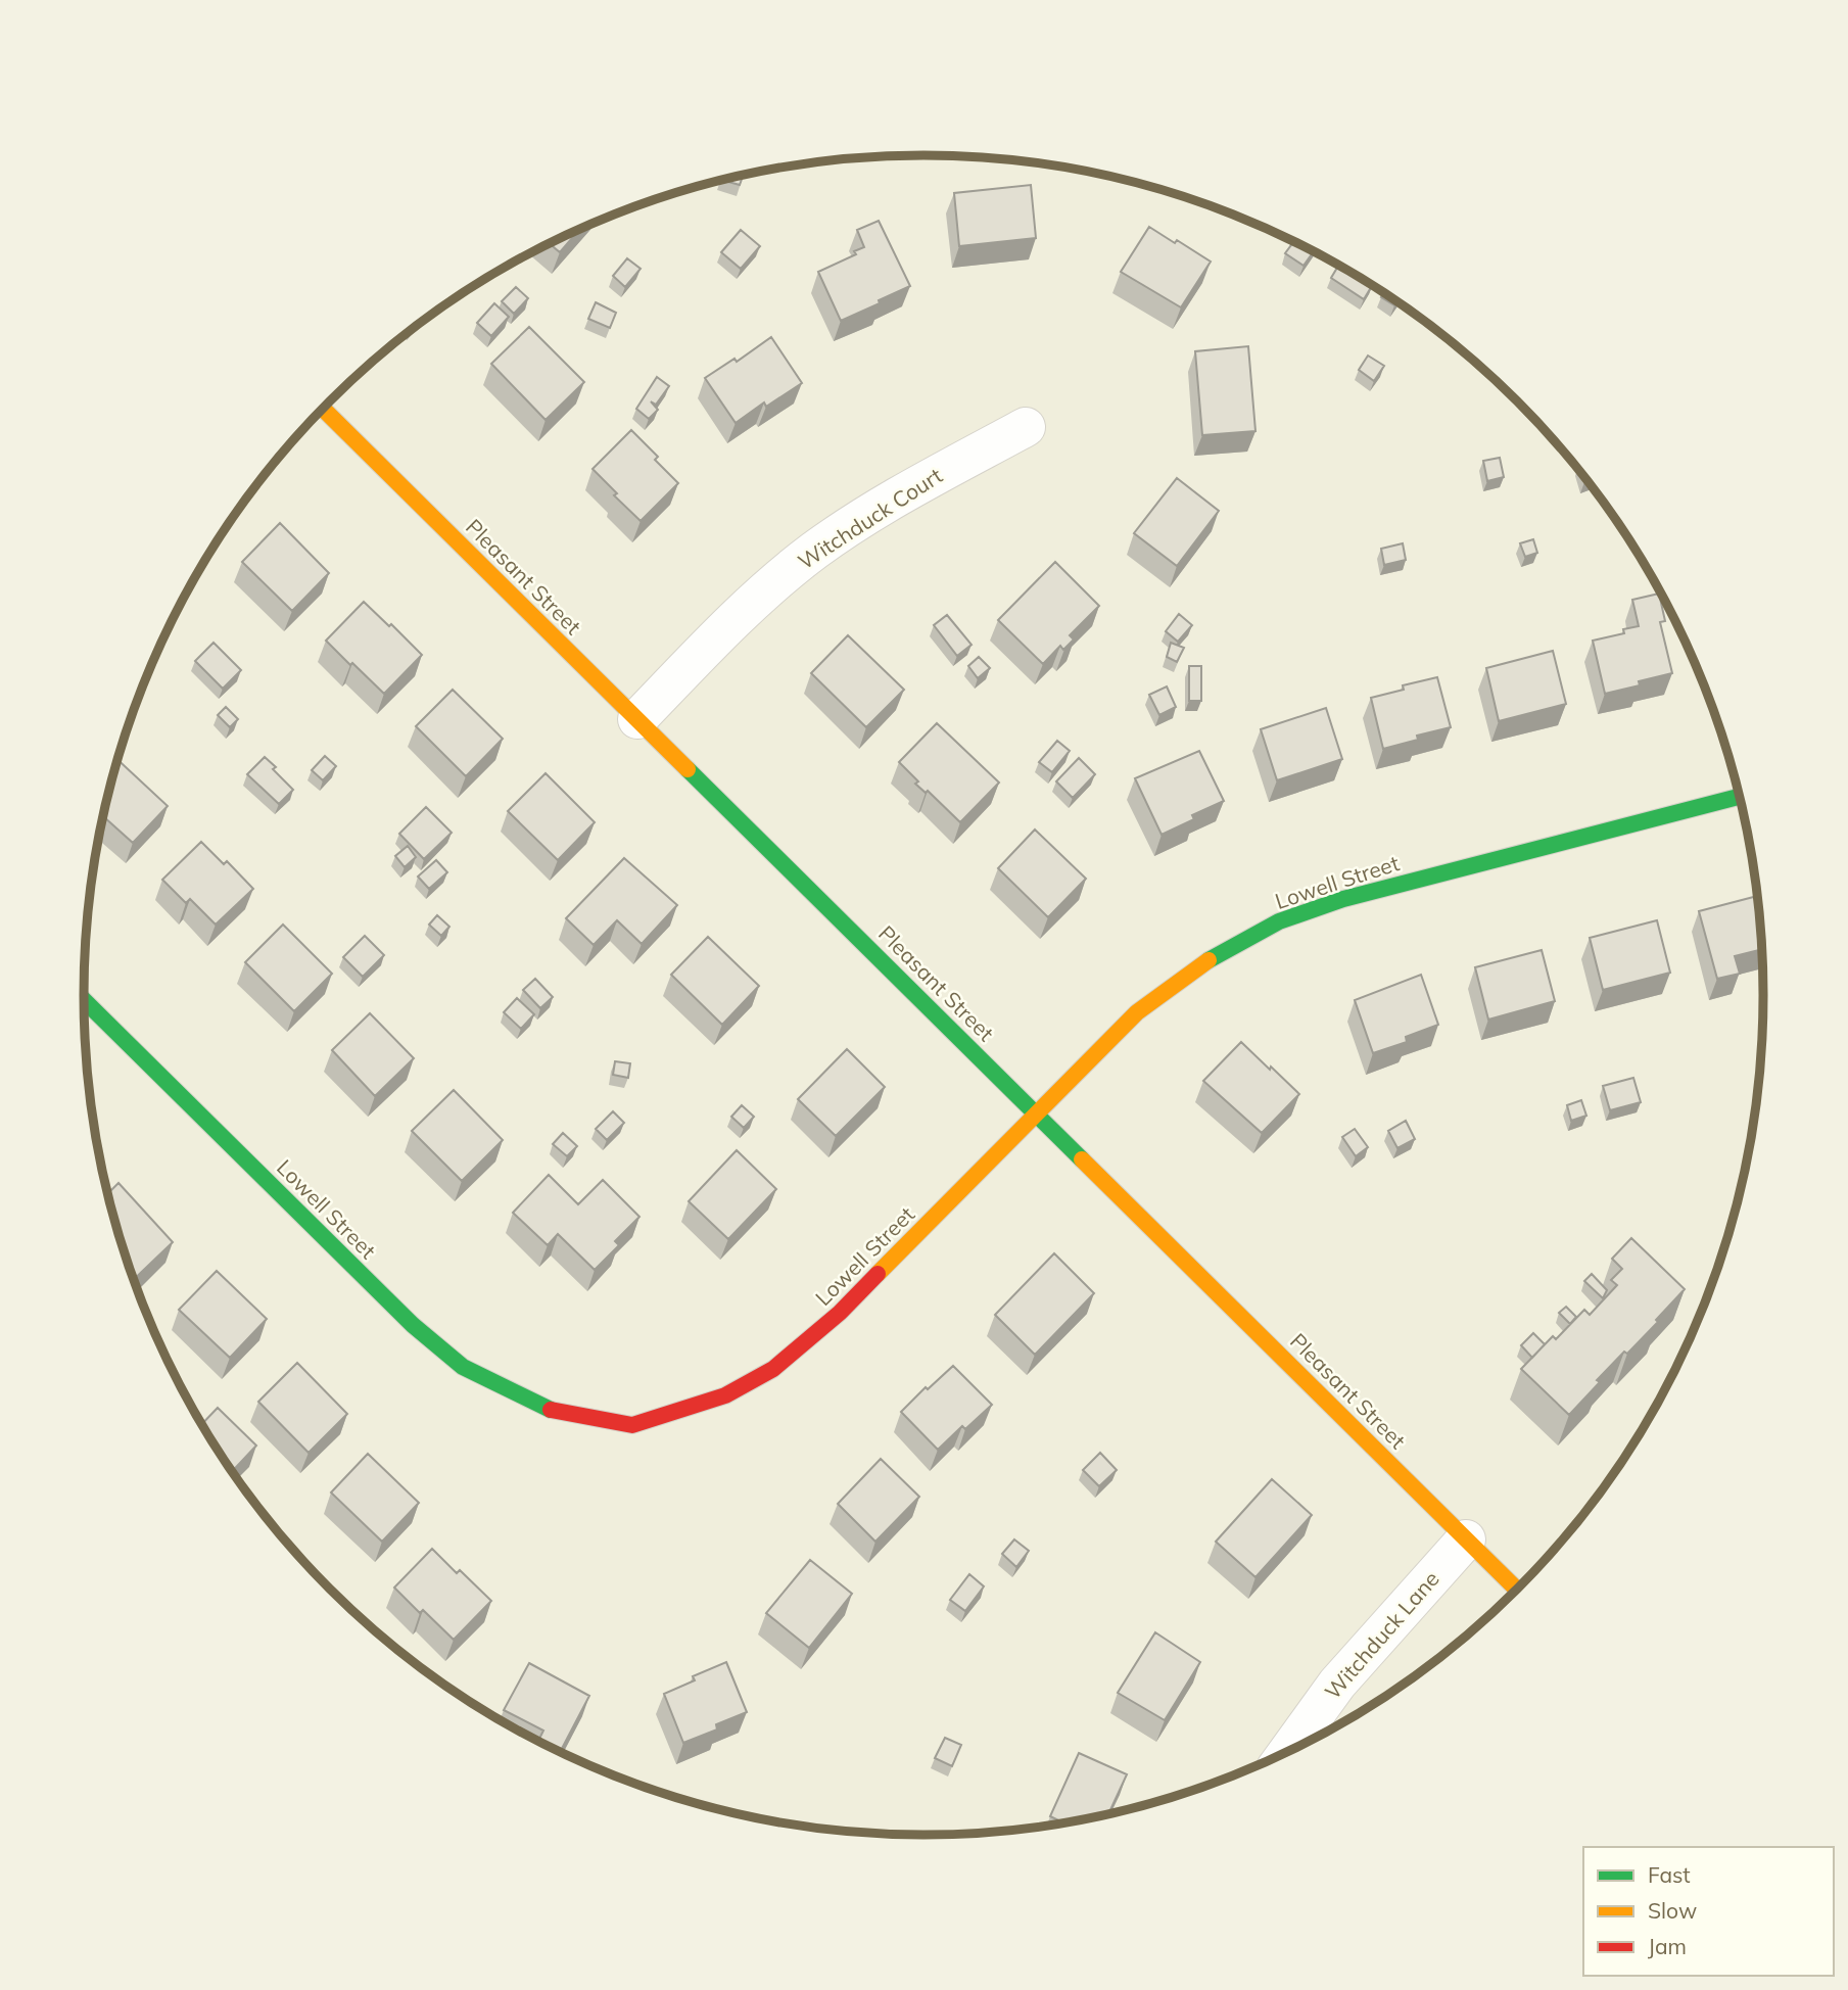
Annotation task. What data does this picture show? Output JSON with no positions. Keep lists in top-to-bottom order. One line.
{"streets":{"street":["Witchduck Court","Pleasant Street","Lowell Street","Witchduck Lane"]},"crossings":[["Witchduck Court","Pleasant Street"],["Pleasant Street","Lowell Street"],["Pleasant Street","Witchduck Lane"]],"legend":["Fast","Slow","Jam"]}
